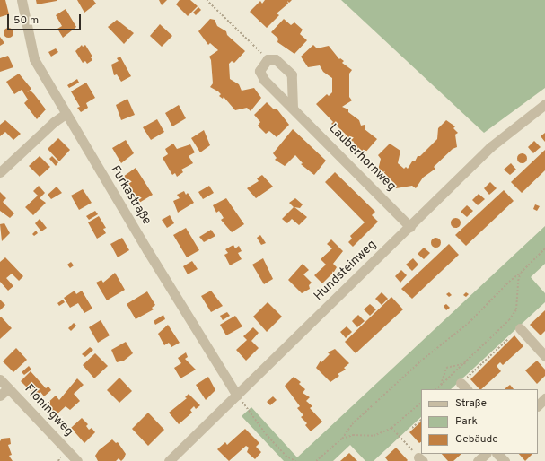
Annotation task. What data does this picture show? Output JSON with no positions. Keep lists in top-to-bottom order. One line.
{"streets":{"street":["Lauberhornweg","Furkastraße","Hundsteinweg","Floningweg"]},"crossings":[["Lauberhornweg","Hundsteinweg"],["Furkastraße","Hundsteinweg"]],"legend":["Straße","Park","Gebäude"],"scale_bar":"50 m"}
